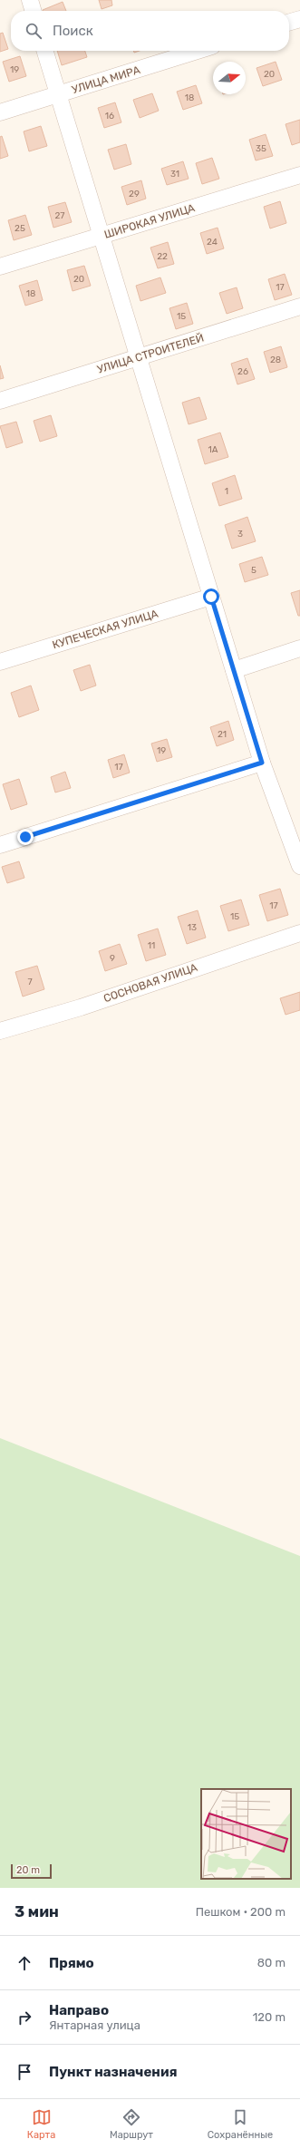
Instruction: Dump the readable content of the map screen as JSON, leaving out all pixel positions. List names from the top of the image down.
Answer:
{
  "streets": {
    "street": [
      "УЛИЦА МИРА",
      "ШИРОКАЯ УЛИЦА",
      "УЛИЦА СТРОИТЕЛЕЙ",
      "КУПЕЧЕСКАЯ УЛИЦА",
      "СОСНОВАЯ УЛИЦА"
    ]
  },
  "house_numbers": [
    "19",
    "20",
    "18",
    "16",
    "35",
    "31",
    "29",
    "27",
    "25",
    "24",
    "22",
    "20",
    "17",
    "18",
    "15",
    "28",
    "26",
    "1А",
    "1",
    "3",
    "5",
    "21",
    "19",
    "17",
    "17",
    "15",
    "13",
    "11",
    "9",
    "7"
  ],
  "scale_bar": "20 m",
  "north": "right",
  "page": {
    "search": "Поиск",
    "scale": "20 m",
    "heading": ["3 мин", "Пешком · 200 m"],
    "list": [
      ["Прямо", "80 m"],
      ["Направо", "Янтарная улица", "120 m"],
      "Пункт назначения"
    ],
    "nav": ["Карта", "Маршрут", "Сохранённые"]
  }
}
